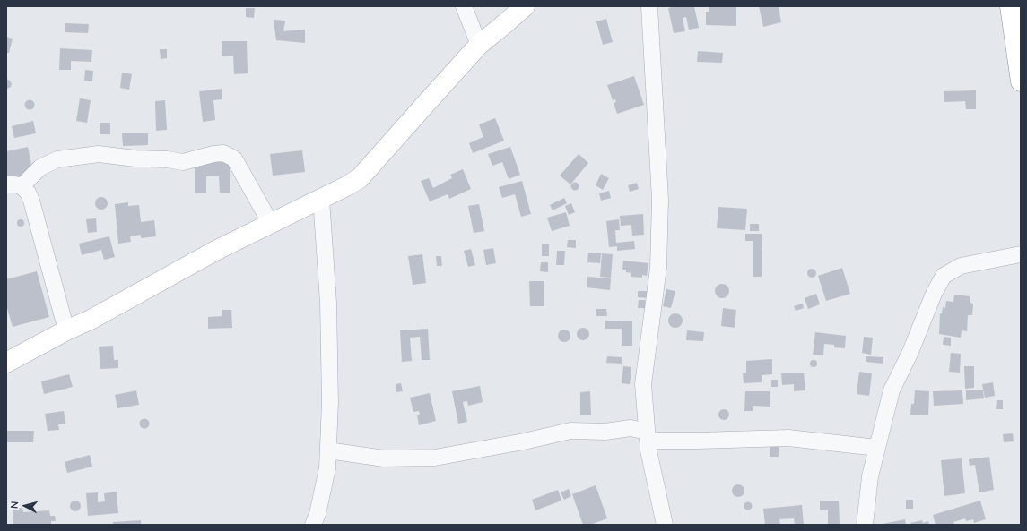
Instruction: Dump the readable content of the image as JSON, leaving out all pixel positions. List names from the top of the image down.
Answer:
{
  "north": "left"
}
